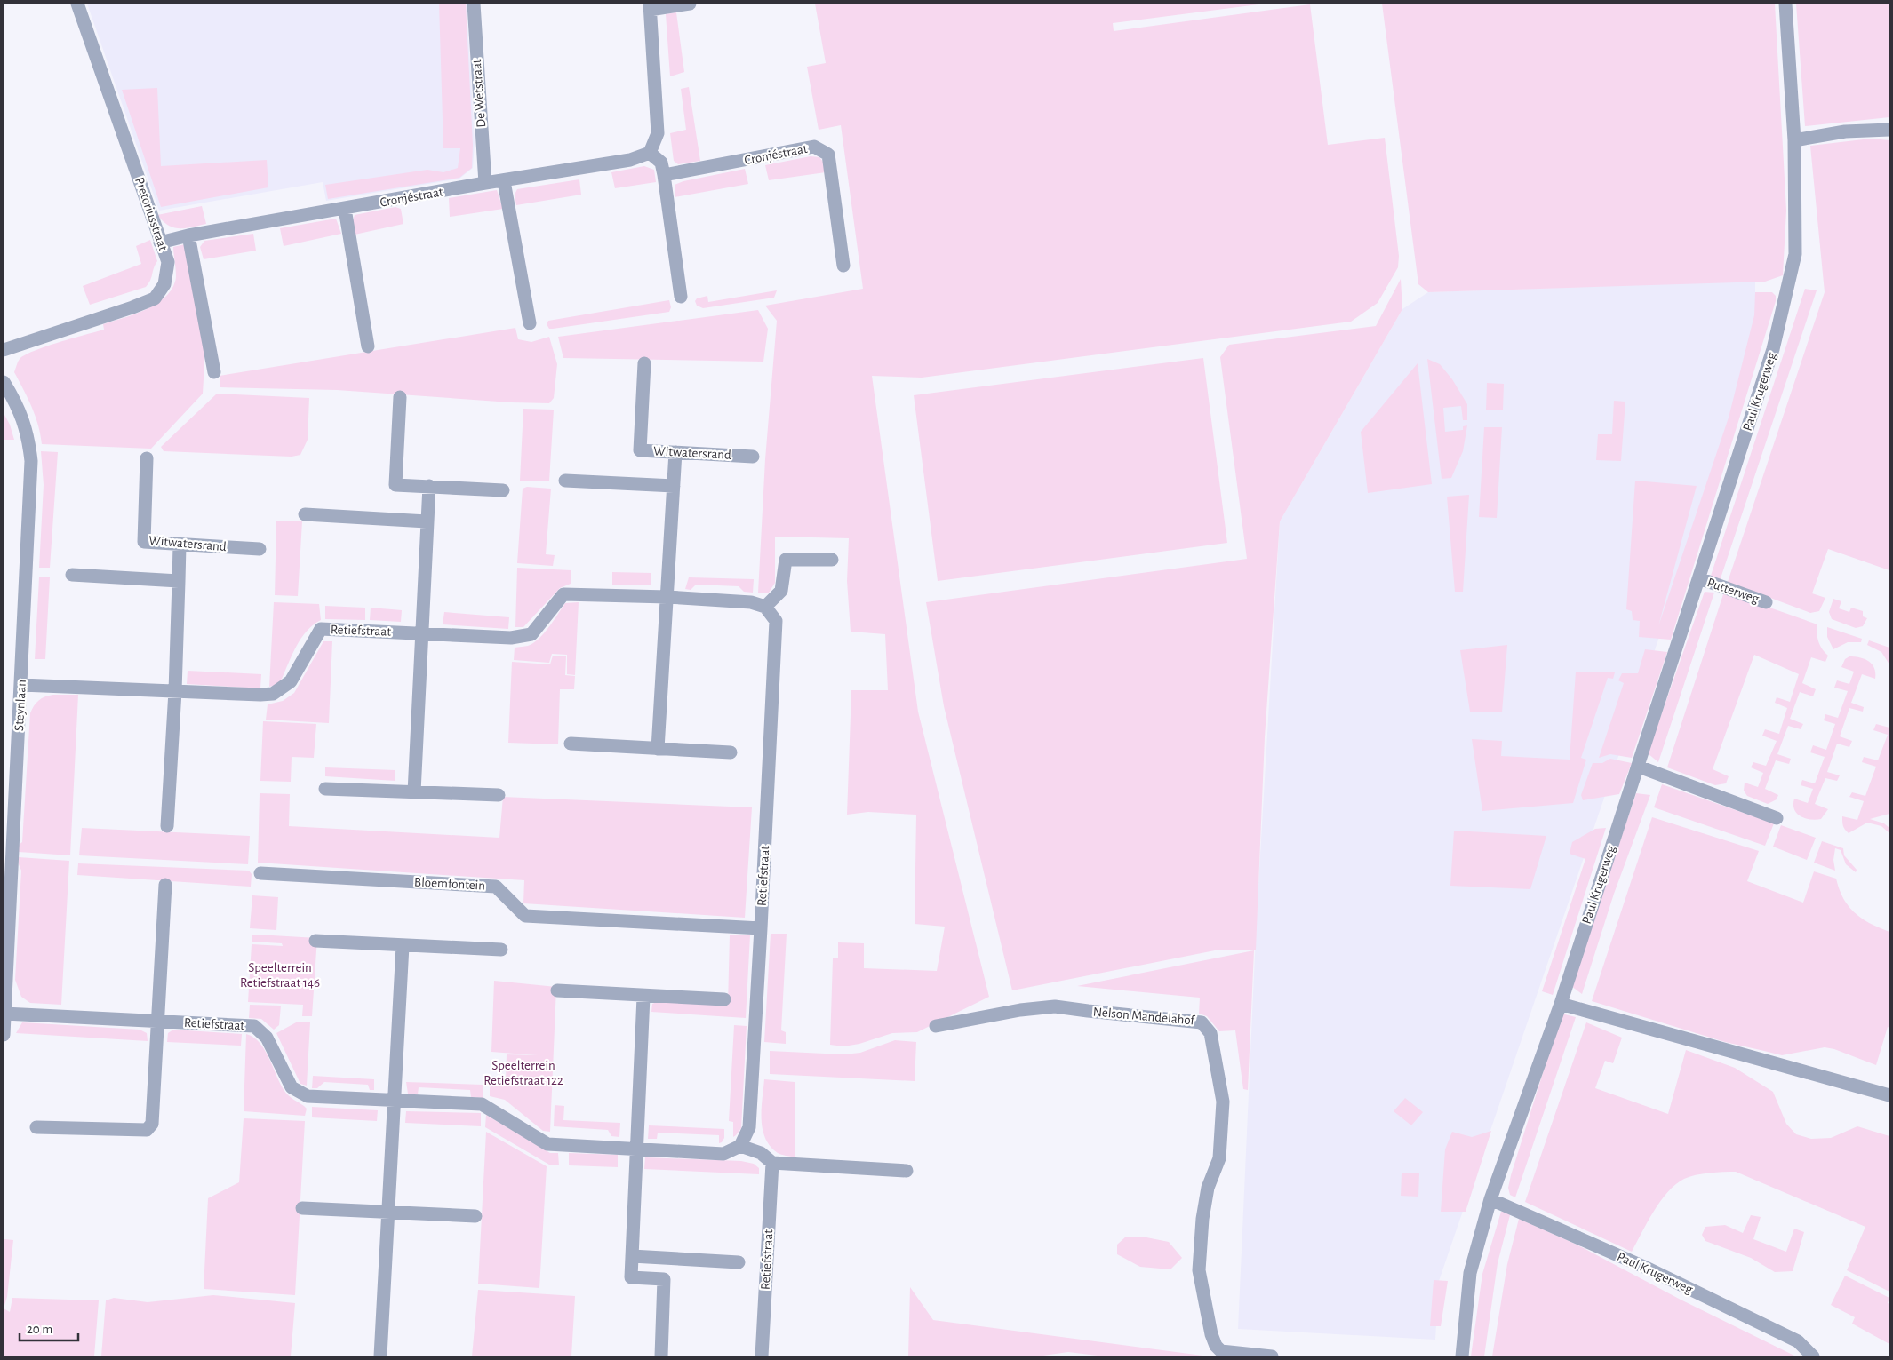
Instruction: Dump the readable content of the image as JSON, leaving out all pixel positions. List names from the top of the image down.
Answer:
{
  "streets": {
    "street": [
      "De Wetstraat",
      "Cronjéstraat",
      "Pretoriusstraat",
      "Paul Krugerweg",
      "Witwatersrand",
      "Putterweg",
      "Retiefstraat",
      "Steynlaan",
      "Bloemfontein",
      "Nelson Mandelahof"
    ]
  },
  "crossings": [
    ["De Wetstraat", "Cronjéstraat"],
    ["Cronjéstraat", "Pretoriusstraat"],
    ["Paul Krugerweg", "Putterweg"],
    ["Retiefstraat", "Steynlaan"],
    ["Retiefstraat", "Bloemfontein"]
  ],
  "parks": ["Speelterrein Retiefstraat 146", "Speelterrein Retiefstraat 122"],
  "scale_bar": "20 m"
}
